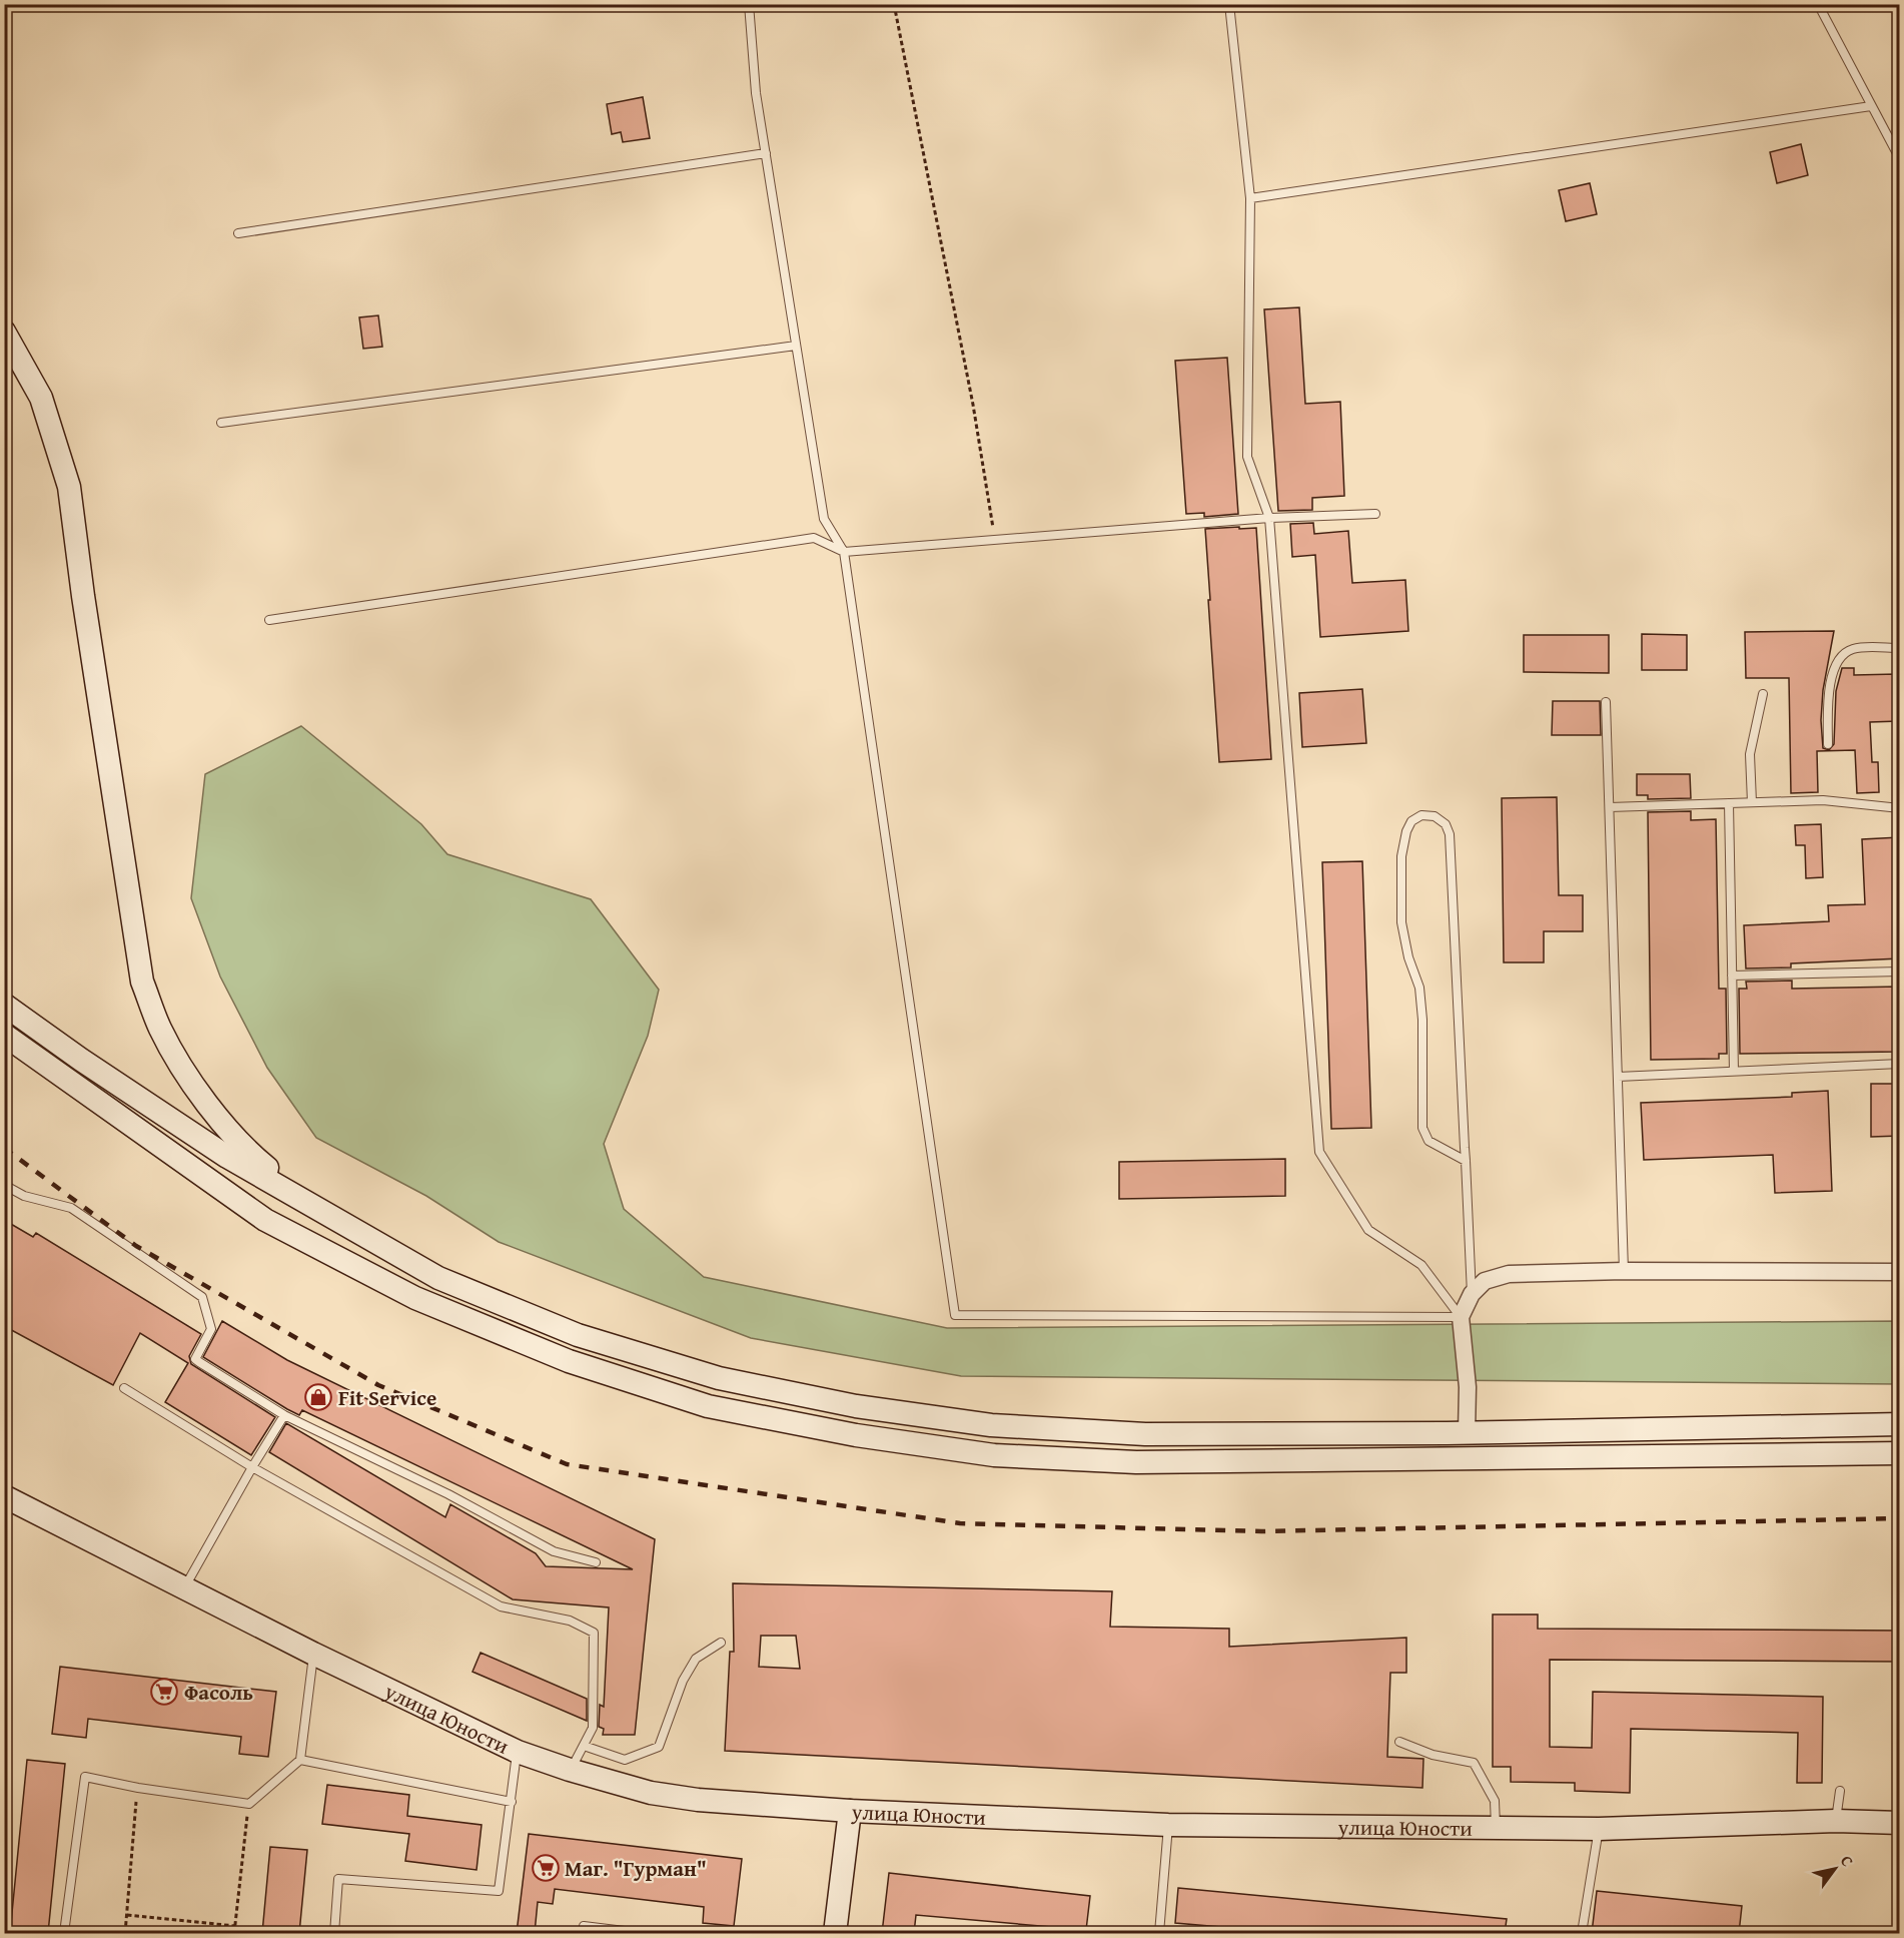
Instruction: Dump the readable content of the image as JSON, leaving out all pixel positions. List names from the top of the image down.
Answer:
{
  "streets": {
    "main road": ["улица Юности"]
  },
  "places": {
    "shop": ["Fit Service"],
    "supermarket": ["Фасоль", "Маг. \"Гурман\""]
  },
  "north": "top right"
}
